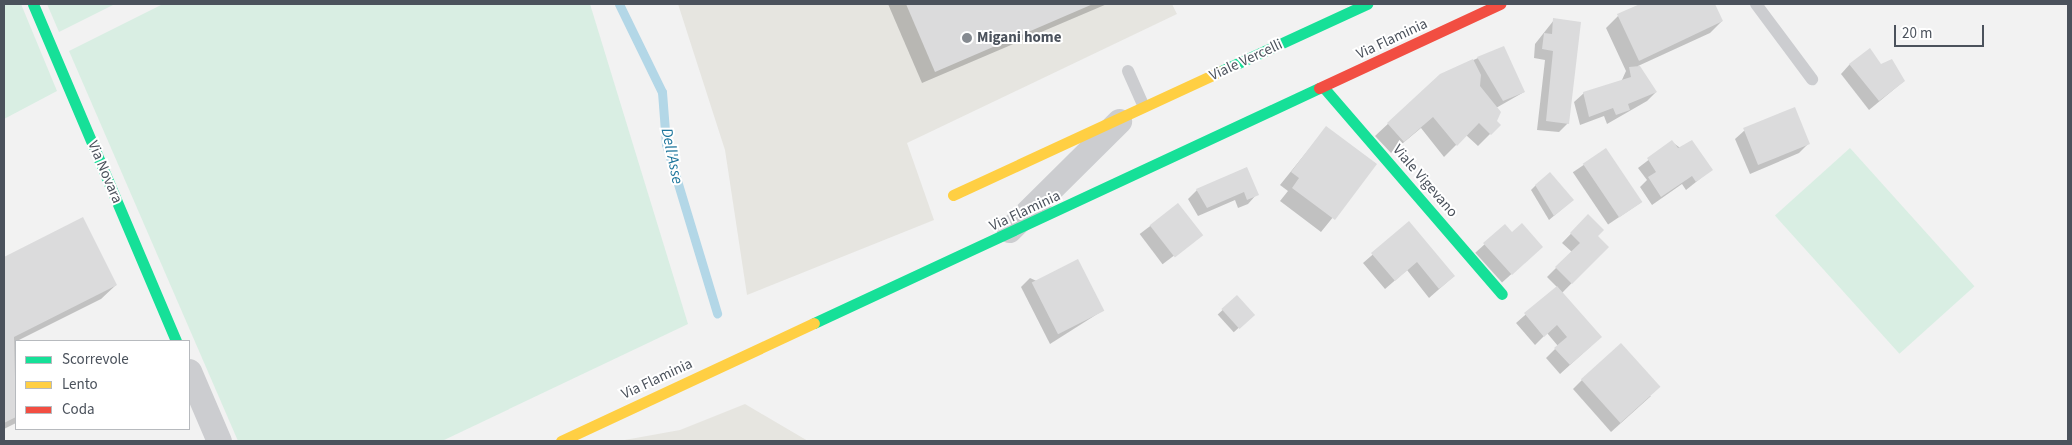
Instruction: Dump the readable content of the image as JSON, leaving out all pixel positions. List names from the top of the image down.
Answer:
{
  "streets": {
    "street": [
      "Via Flaminia",
      "Viale Vercelli",
      "Via Novara",
      "Viale Vigevano"
    ]
  },
  "crossings": [
    ["Via Flaminia", "Viale Vercelli"],
    ["Via Flaminia", "Viale Vigevano"]
  ],
  "water": ["Dell'Asse"],
  "places": ["Migani home"],
  "legend": ["Scorrevole", "Lento", "Coda"],
  "scale_bar": "20 m"
}
